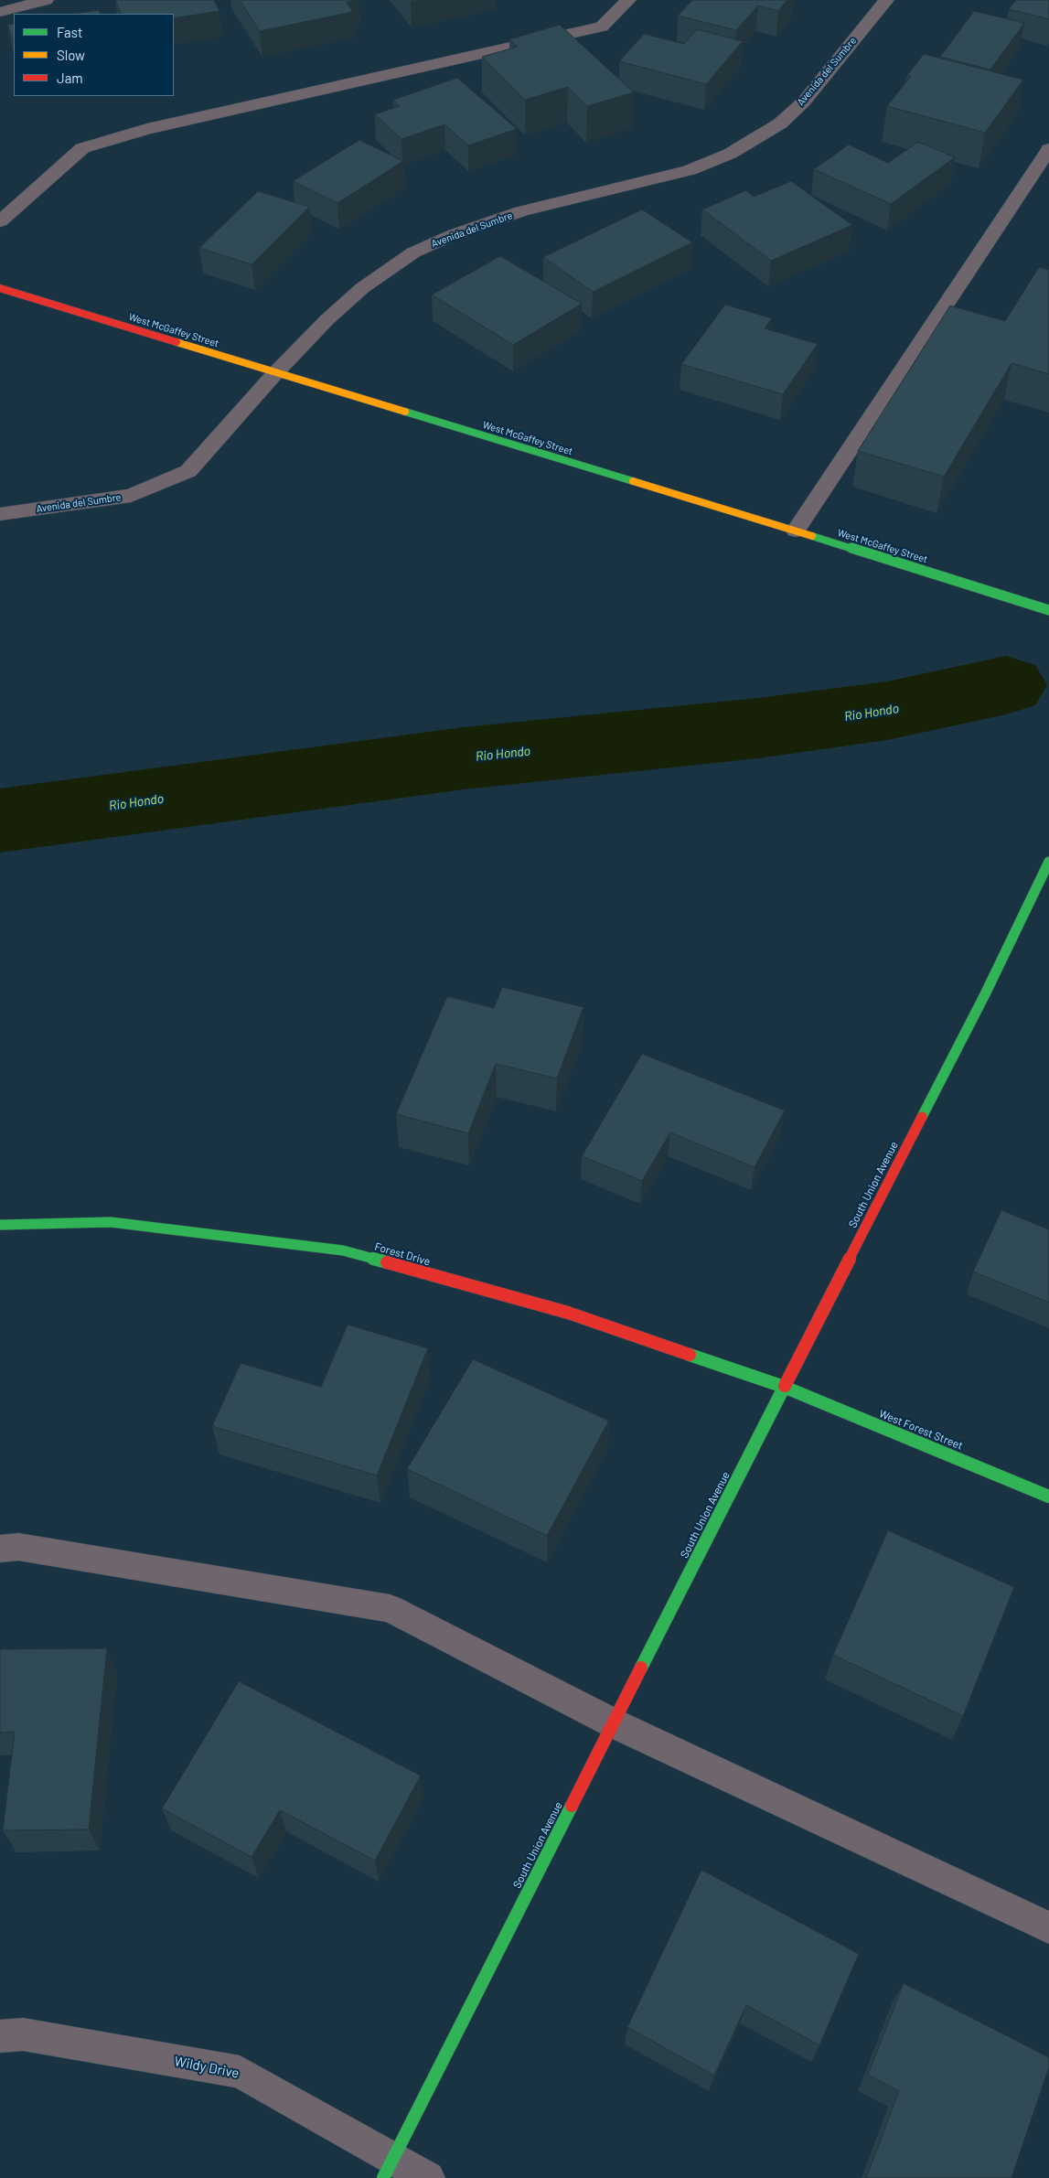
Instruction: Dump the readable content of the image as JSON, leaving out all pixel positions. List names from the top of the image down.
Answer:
{
  "streets": {
    "main road": [
      "West McGaffey Street",
      "South Union Avenue",
      "Forest Drive",
      "West Forest Street"
    ],
    "street": ["Avenida del Sumbre", "Wildy Drive"]
  },
  "crossings": [
    ["Avenida del Sumbre", "West McGaffey Street"],
    ["South Union Avenue", "Forest Drive"],
    ["South Union Avenue", "West Forest Street"],
    ["South Union Avenue", "Wildy Drive"],
    ["Forest Drive", "West Forest Street"]
  ],
  "water": ["Rio Hondo"],
  "legend": ["Fast", "Slow", "Jam"]
}
